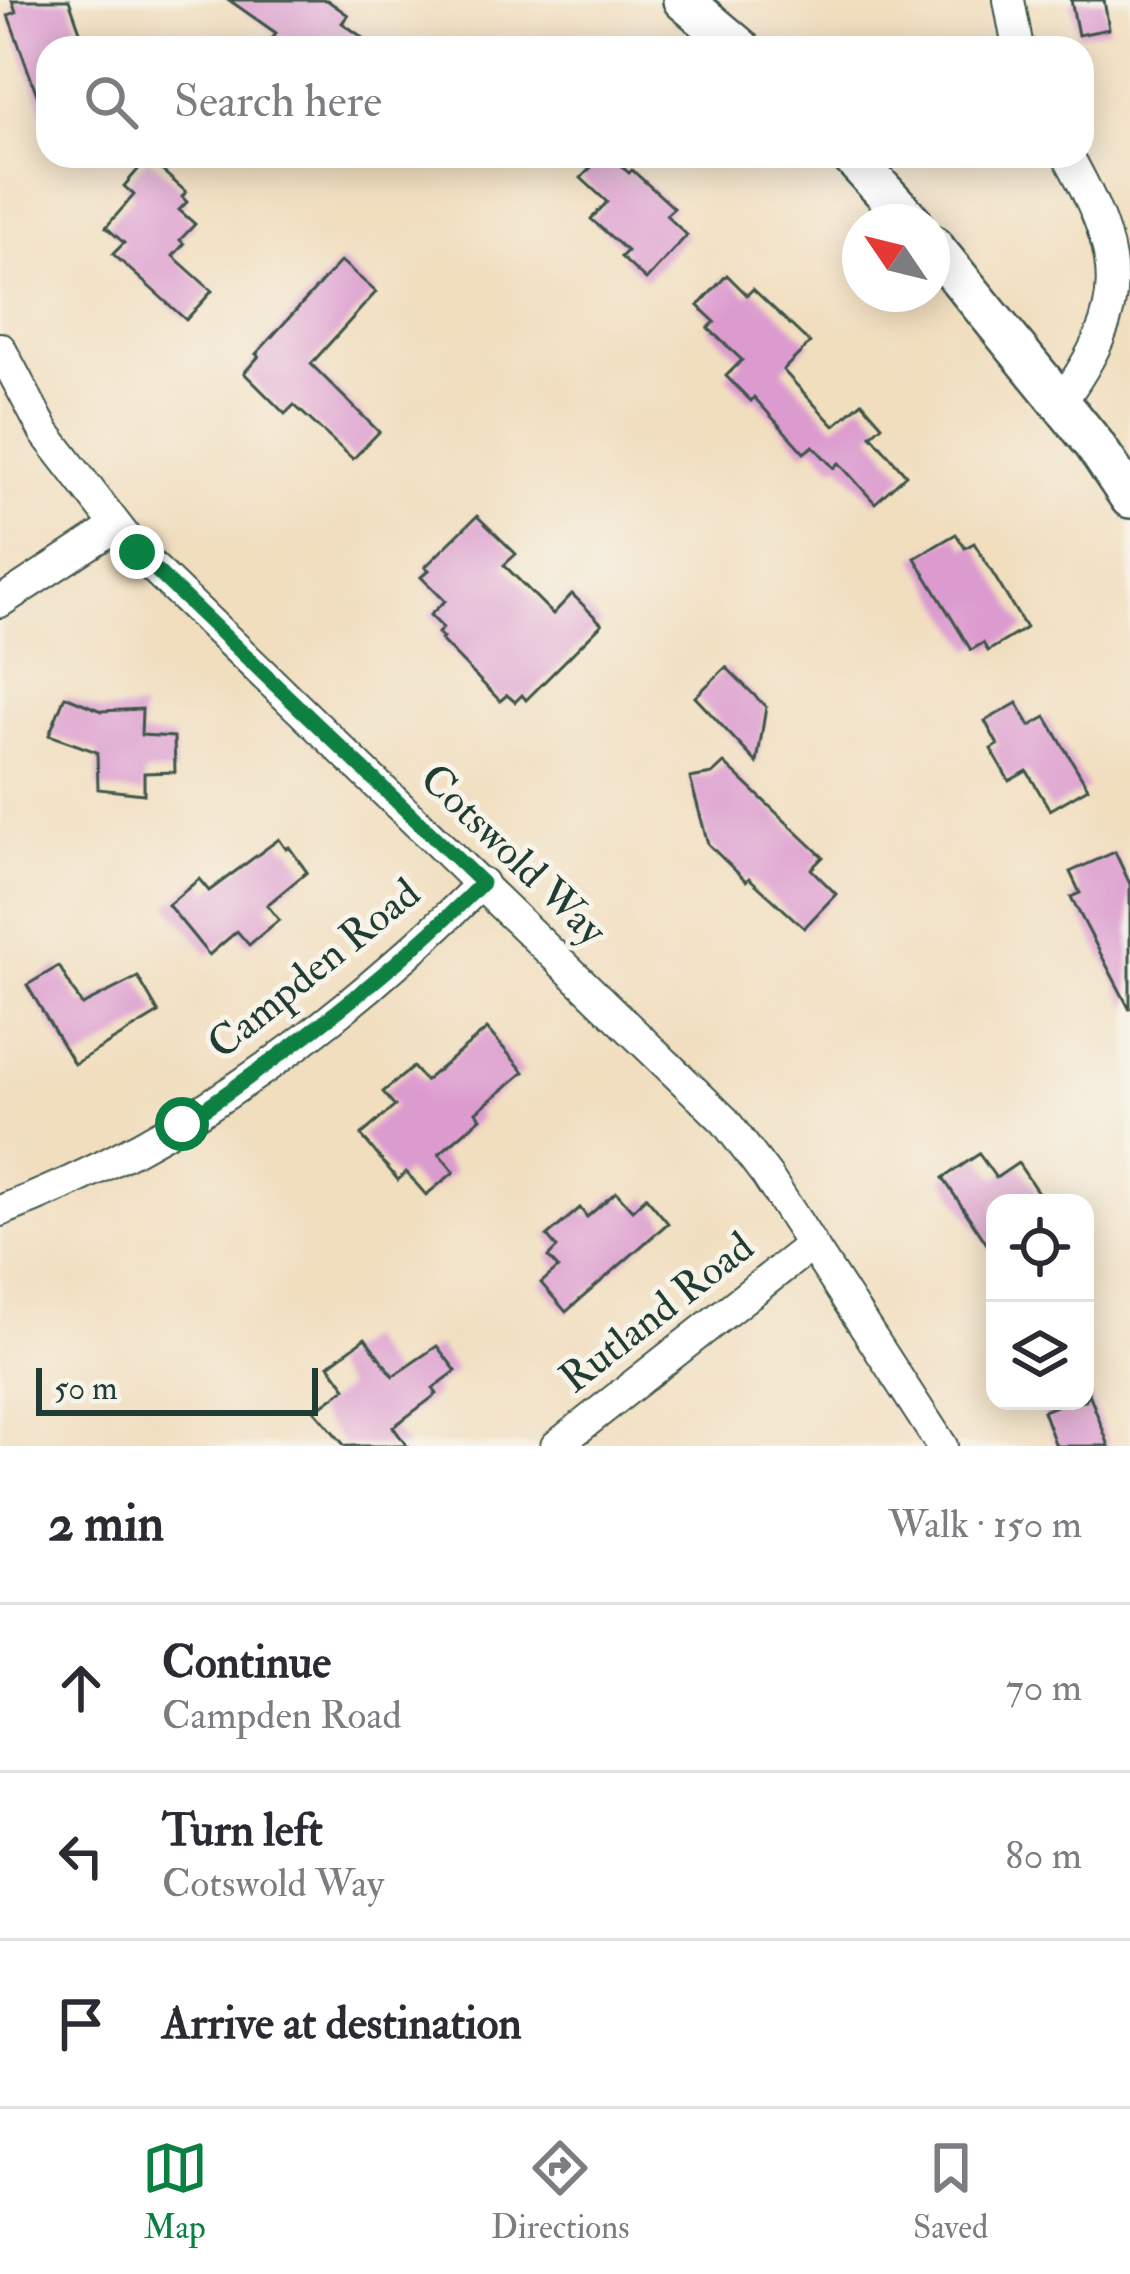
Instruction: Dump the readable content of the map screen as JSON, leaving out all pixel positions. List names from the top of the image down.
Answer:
{
  "streets": {
    "street": ["Cotswold Way", "Campden Road", "Rutland Road"]
  },
  "crossings": [
    ["Cotswold Way", "Campden Road"],
    ["Cotswold Way", "Rutland Road"]
  ],
  "scale_bar": "50 m",
  "north": "top left",
  "page": {
    "search": "Search here",
    "scale": "50 m",
    "heading": ["2 min", "Walk · 150 m"],
    "list": [
      ["Continue", "Campden Road", "70 m"],
      ["Turn left", "Cotswold Way", "80 m"],
      "Arrive at destination"
    ],
    "nav": ["Map", "Directions", "Saved"]
  }
}
